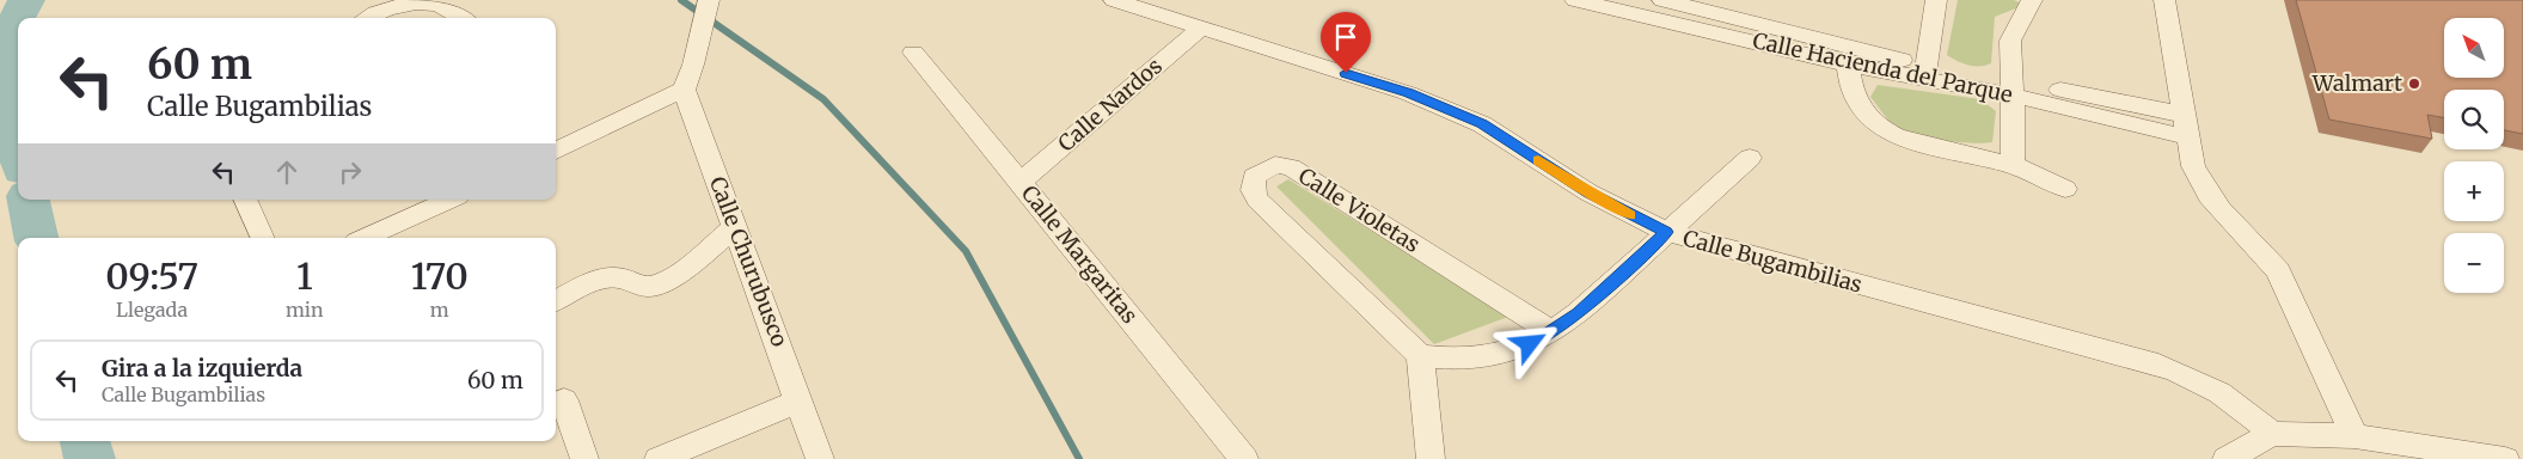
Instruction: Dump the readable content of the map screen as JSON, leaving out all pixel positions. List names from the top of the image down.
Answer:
{
  "streets": {
    "street": [
      "Calle Hacienda del Parque",
      "Calle Nardos",
      "Calle Violetas",
      "Calle Margaritas",
      "Calle Churubusco",
      "Calle Bugambilias"
    ]
  },
  "crossings": [
    ["Calle Nardos", "Calle Margaritas"],
    ["Calle Nardos", "Calle Bugambilias"]
  ],
  "places": ["Walmart"],
  "north": "top left",
  "page": {
    "map_buttons": ["+", "−"],
    "turn": ["60 m", "Calle Bugambilias"],
    "eta": [
      "09:57",
      "Llegada",
      "1",
      "min",
      "170",
      "m"
    ],
    "list": [
      {
        "name": "Gira a la izquierda",
        "note": "Calle Bugambilias",
        "value": "60 m"
      }
    ]
  }
}
